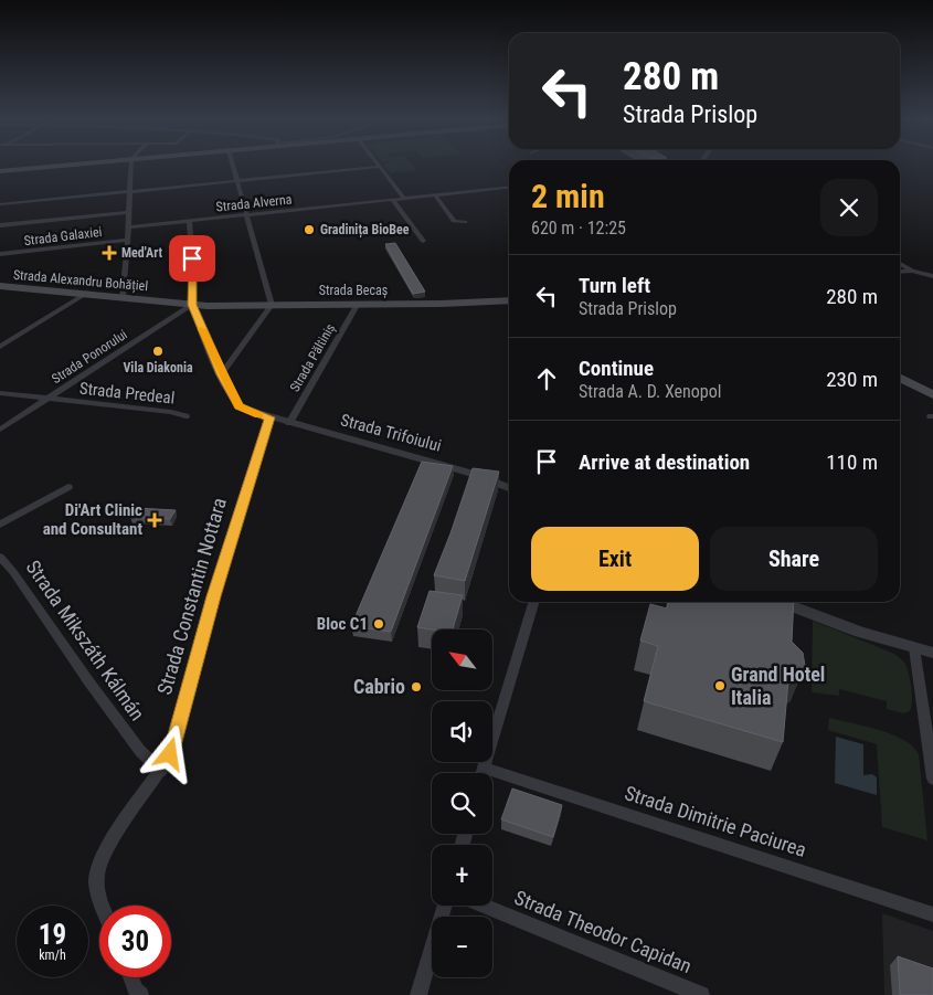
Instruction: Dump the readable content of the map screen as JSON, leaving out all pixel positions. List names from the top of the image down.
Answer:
{
  "streets": {
    "main road": ["Strada Alexandru Bohățiel", "Strada Becaș"],
    "street": [
      "Strada Alverna",
      "Strada Galaxiei",
      "Strada Ponorului",
      "Strada Păltiniș",
      "Strada Predeal",
      "Strada Trifoiului",
      "Strada Constantin Nottara",
      "Strada Mikszáth Kálmán",
      "Strada Dimitrie Paciurea",
      "Strada Theodor Capidan"
    ]
  },
  "crossings": [
    ["Strada Alexandru Bohățiel", "Strada Becaș"],
    ["Strada Alexandru Bohățiel", "Strada Ponorului"],
    ["Strada Alexandru Bohățiel", "Strada Trifoiului"],
    ["Strada Becaș", "Strada Ponorului"],
    ["Strada Becaș", "Strada Păltiniș"],
    ["Strada Becaș", "Strada Trifoiului"],
    ["Strada Ponorului", "Strada Predeal"],
    ["Strada Ponorului", "Strada Trifoiului"],
    ["Strada Păltiniș", "Strada Trifoiului"],
    ["Strada Trifoiului", "Strada Constantin Nottara"],
    ["Strada Constantin Nottara", "Strada Mikszáth Kálmán"]
  ],
  "places": {
    "other": [
      "Gradinița BioBee",
      "Vila Diakonia",
      "Bloc C1",
      "Grand Hotel Italia",
      "Cabrio"
    ],
    "health": ["Med'Art", "Di'Art Clinic and Consultant"]
  },
  "north": "top left",
  "page": {
    "turn": ["280 m", "Strada Prislop"],
    "heading": ["2 min", "620 m · 12:25"],
    "list": [
      {
        "name": "Turn left",
        "note": "Strada Prislop",
        "value": "280 m"
      },
      {
        "name": "Continue",
        "note": "Strada A. D. Xenopol",
        "value": "230 m"
      },
      {
        "name": "Arrive at destination",
        "value": "110 m"
      }
    ],
    "buttons": ["Exit", "Share"],
    "map_buttons": ["+", "−"],
    "speed": "19 km/h",
    "limit": "30"
  }
}
